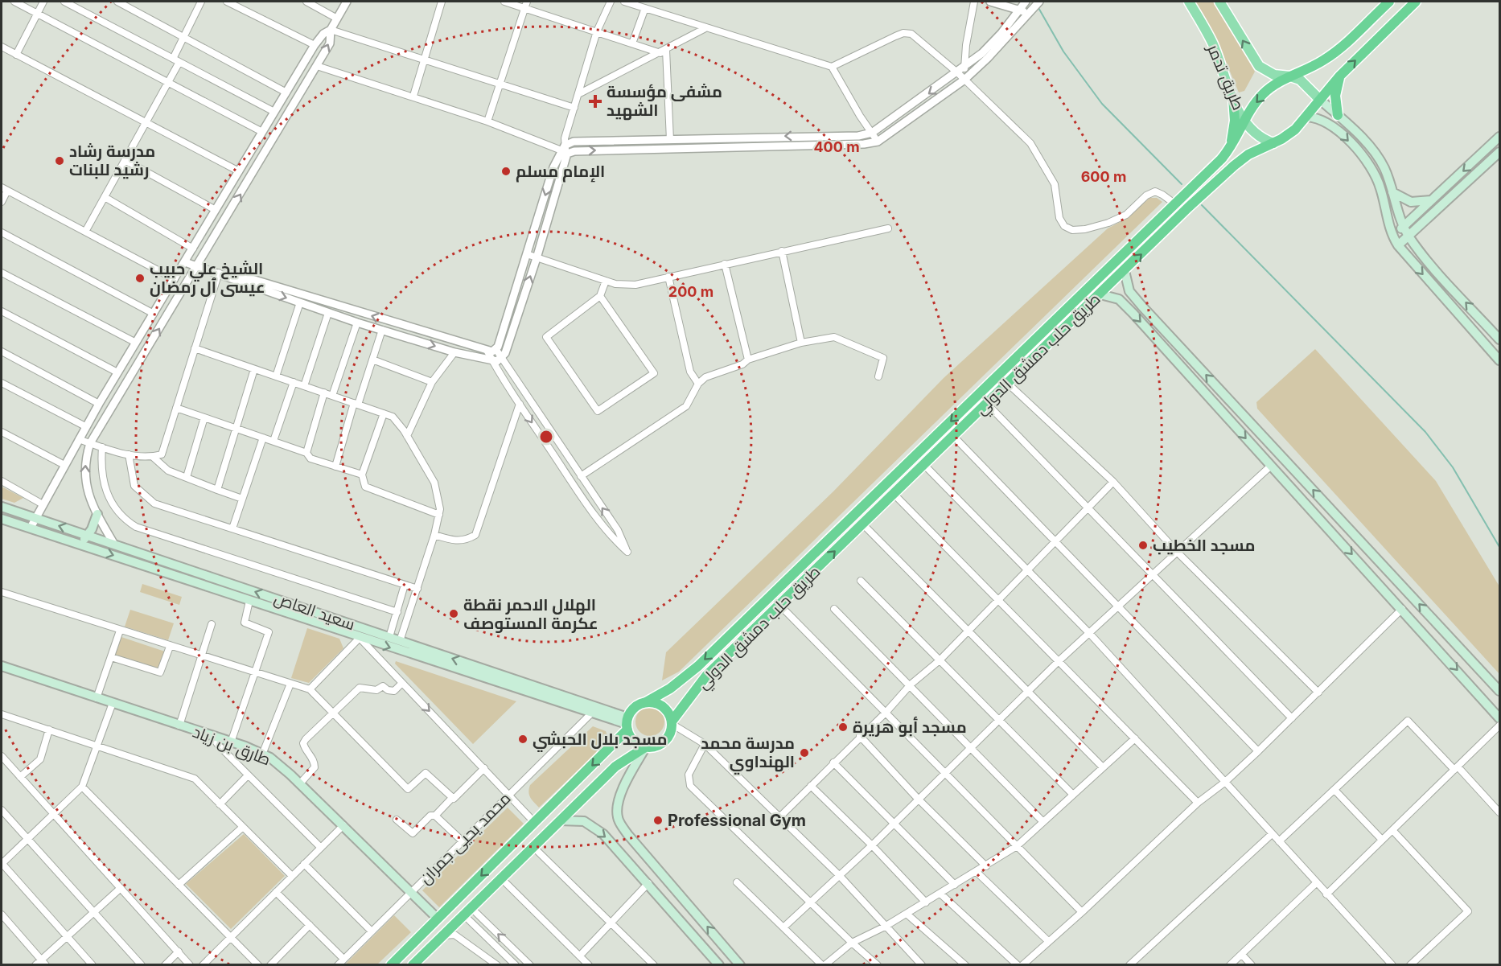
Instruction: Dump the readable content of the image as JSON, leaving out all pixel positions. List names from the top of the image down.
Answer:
{
  "streets": {
    "highway": ["طريق حلب دمشق الدولي"],
    "main road": ["طريق تدمر", "سعيد العاص", "طارق بن زياد"],
    "street": ["محمد يحيى جمران"]
  },
  "crossings": [
    ["طريق تدمر", "طريق حلب دمشق الدولي"],
    ["طريق حلب دمشق الدولي", "سعيد العاص"],
    ["طارق بن زياد", "محمد يحيى جمران"]
  ],
  "places": {
    "health": ["مشفى مؤسسة الشهيد"],
    "other": [
      "مدرسة رشاد رشيد للبنات",
      "الإمام مسلم",
      "الشيخ علي حبيب عيسى ٱل رمضان",
      "مسجد الخطيب",
      "الهلال الاحمر نقطة عكرمة المستوصف",
      "مسجد أبو هريرة",
      "مسجد بلال الحبشي",
      "مدرسة محمد الهنداوي",
      "Professional Gym"
    ]
  },
  "rings": ["400 m", "600 m", "200 m"]
}
